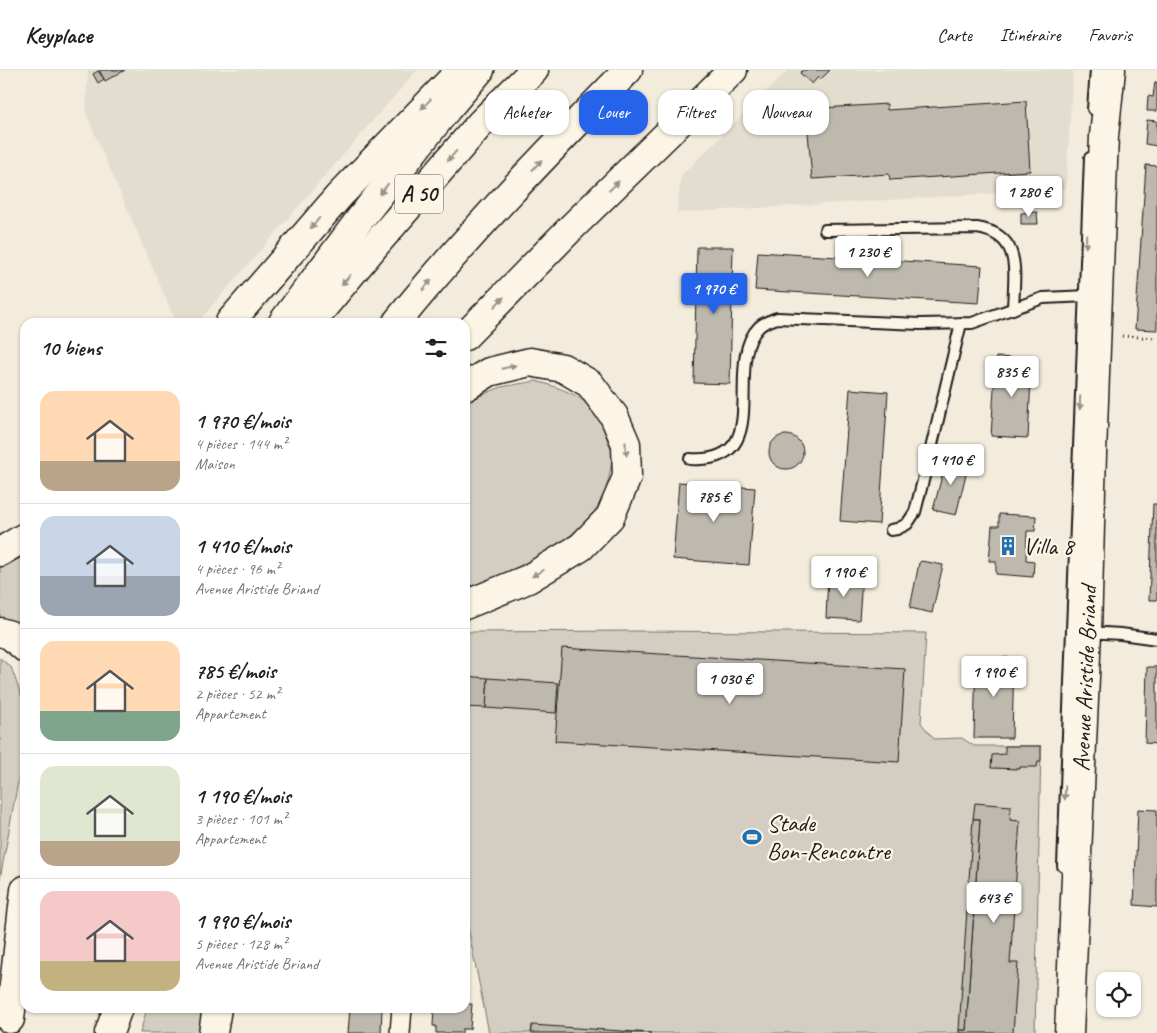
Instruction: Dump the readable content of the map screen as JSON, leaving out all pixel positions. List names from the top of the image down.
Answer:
{
  "streets": {
    "main road": ["A 50", "Avenue Aristide Briand"]
  },
  "places": {
    "building": ["Villa 8"],
    "sports": ["Stade Bon-Rencontre"]
  },
  "page": {
    "header": "Keyplace",
    "nav": ["Carte", "Itinéraire", "Favoris"],
    "chip": [
      "Acheter",
      "Louer",
      "Filtres",
      "Nouveau"
    ],
    "price": [
      "1 280 €",
      "1 230 €",
      "1 970 €",
      "835 €",
      "1 410 €",
      "785 €",
      "1 190 €",
      "1 990 €",
      "1 030 €",
      "643 €"
    ],
    "heading": "10 biens",
    "list": [
      {
        "name": "1 970 €/mois",
        "note": "4 pièces · 144 m² · Maison"
      },
      {
        "name": "1 410 €/mois",
        "note": "4 pièces · 96 m² · Avenue Aristide Briand"
      },
      {
        "name": "785 €/mois",
        "note": "2 pièces · 52 m² · Appartement"
      },
      {
        "name": "1 190 €/mois",
        "note": "3 pièces · 101 m² · Appartement"
      },
      {
        "name": "1 990 €/mois",
        "note": "5 pièces · 128 m² · Avenue Aristide Briand"
      }
    ]
  }
}
